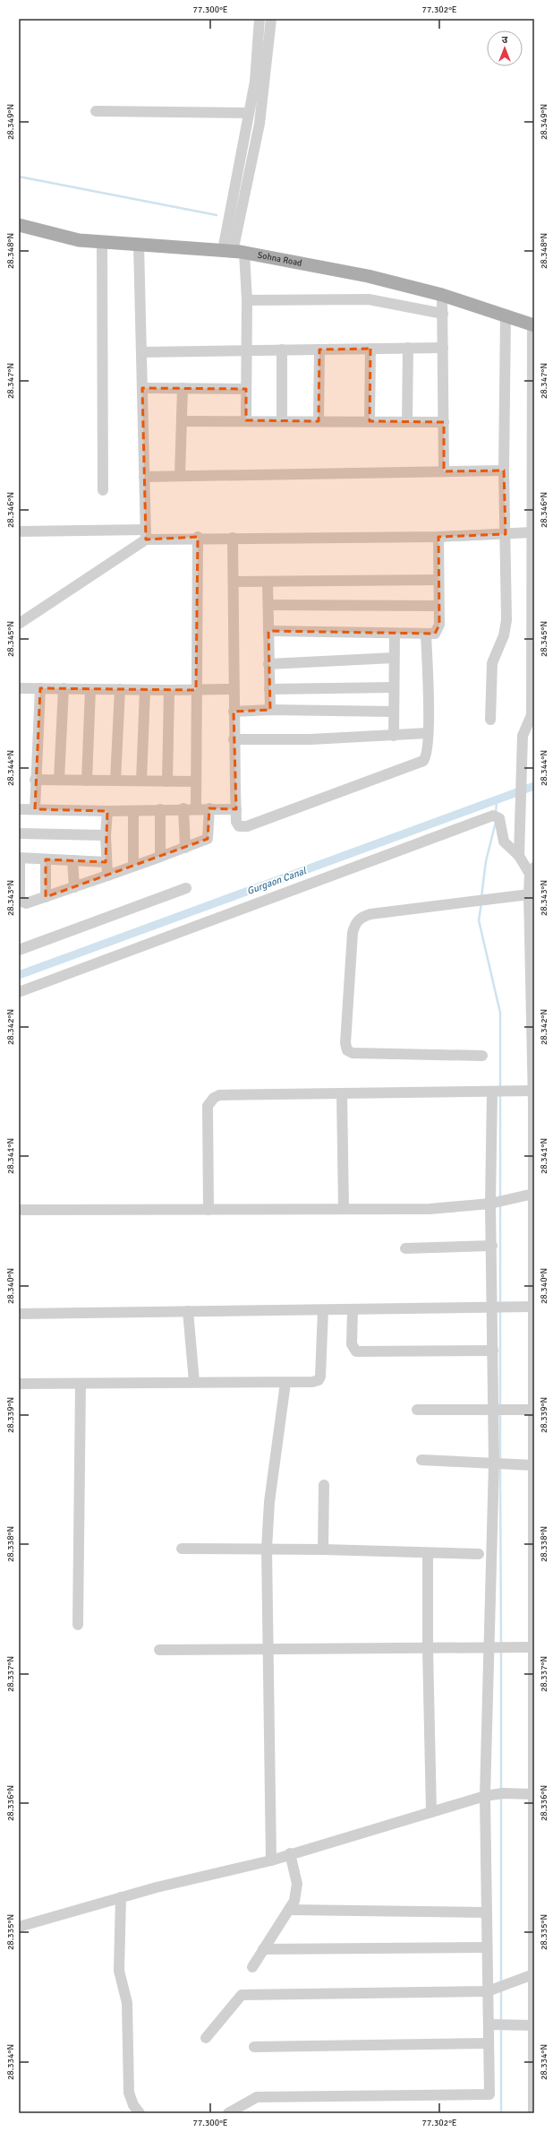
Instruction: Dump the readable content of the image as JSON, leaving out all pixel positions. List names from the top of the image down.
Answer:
{
  "streets": {
    "main road": ["Sohna Road"]
  },
  "water": ["Gurgaon Canal"],
  "north": "top",
  "coordinates": [
    "77.300°E",
    "77.302°E",
    "28.349°N",
    "28.348°N",
    "28.347°N",
    "28.346°N",
    "28.345°N",
    "28.344°N",
    "28.343°N",
    "28.342°N",
    "28.341°N",
    "28.340°N",
    "28.339°N",
    "28.338°N",
    "28.337°N",
    "28.336°N",
    "28.335°N",
    "28.334°N"
  ]
}
